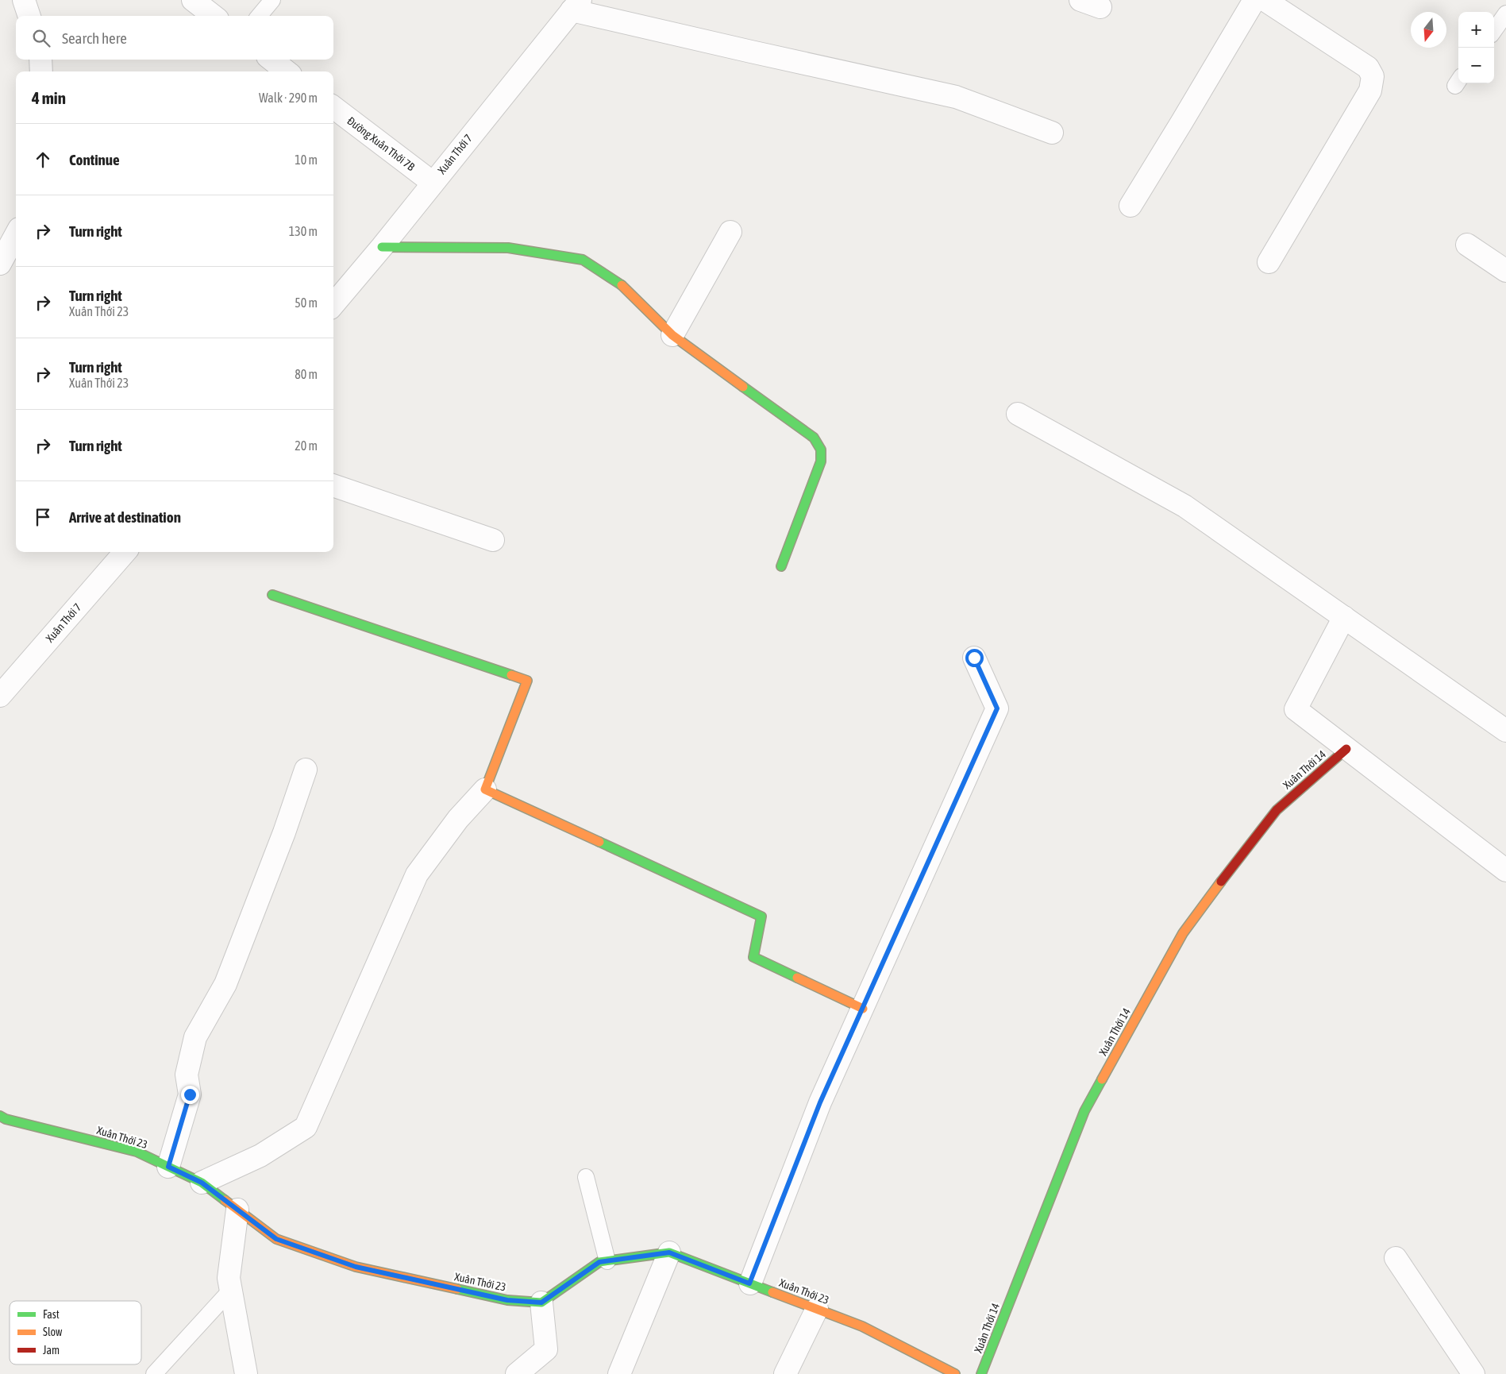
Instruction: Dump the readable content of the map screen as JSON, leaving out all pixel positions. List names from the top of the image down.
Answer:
{
  "streets": {
    "street": [
      "Đường Xuân Thới 7B",
      "Xuân Thới 7",
      "Xuân Thới 14",
      "Xuân Thới 23"
    ]
  },
  "crossings": [
    ["Đường Xuân Thới 7B", "Xuân Thới 7"]
  ],
  "legend": ["Fast", "Slow", "Jam"],
  "north": "bottom",
  "page": {
    "map_buttons": ["+", "−"],
    "search": "Search here",
    "heading": ["4 min", "Walk · 290 m"],
    "list": [
      ["Continue", "10 m"],
      ["Turn right", "130 m"],
      ["Turn right", "Xuân Thới 23", "50 m"],
      ["Turn right", "Xuân Thới 23", "80 m"],
      ["Turn right", "20 m"],
      "Arrive at destination"
    ]
  }
}
